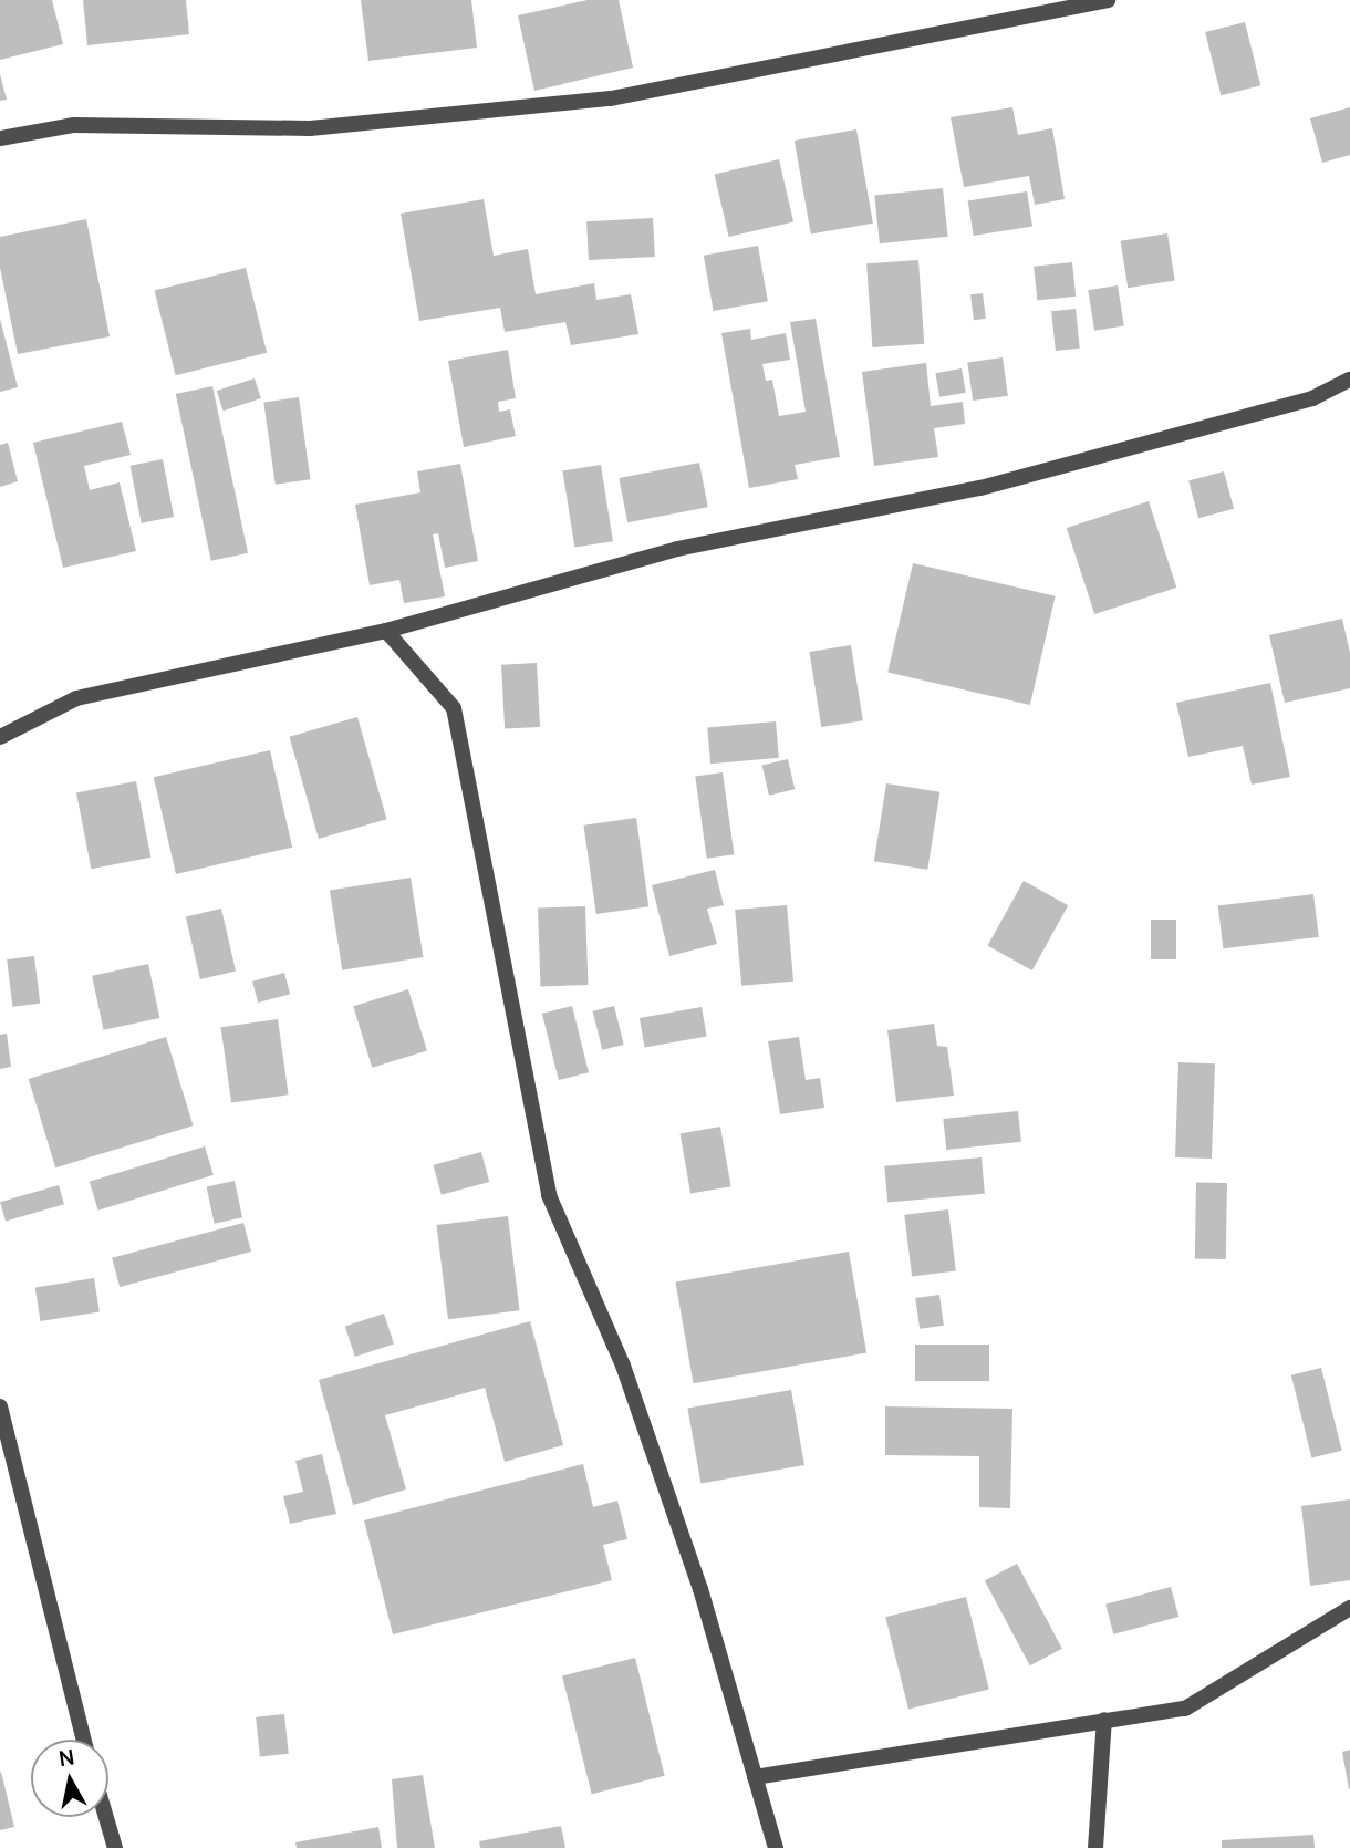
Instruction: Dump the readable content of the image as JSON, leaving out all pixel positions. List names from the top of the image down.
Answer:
{
  "north": "top"
}
